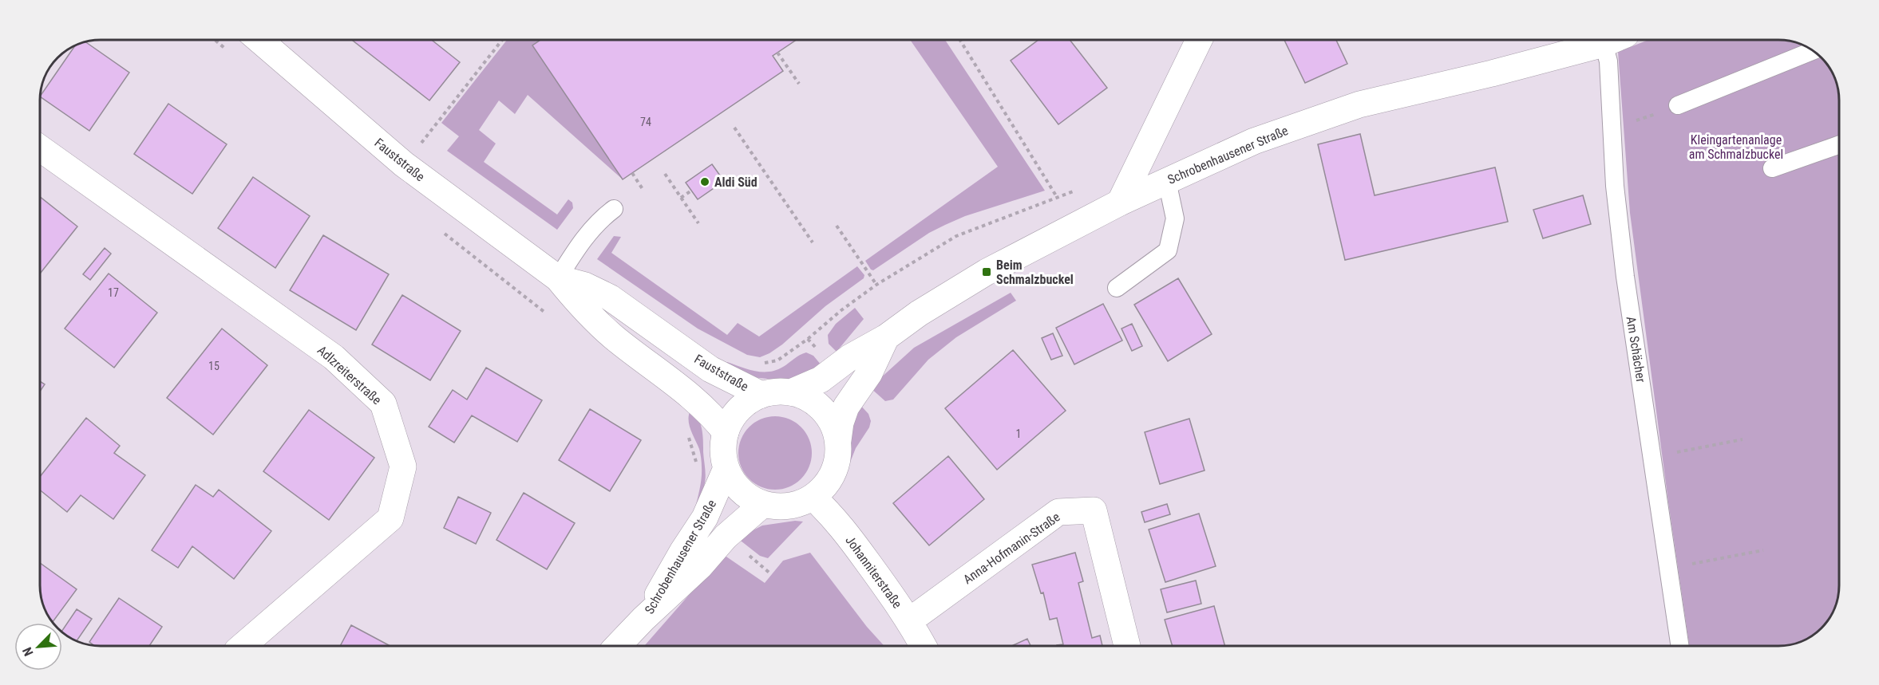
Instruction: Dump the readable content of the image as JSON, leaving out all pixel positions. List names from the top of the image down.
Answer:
{
  "streets": {
    "street": [
      "Schrobenhausener Straße",
      "Fauststraße",
      "Adlzreiterstraße",
      "Anna-Hofmanin-Straße",
      "Johanniterstraße"
    ],
    "lane": ["Am Schächer"]
  },
  "crossings": [
    ["Schrobenhausener Straße", "Fauststraße"],
    ["Schrobenhausener Straße", "Johanniterstraße"],
    ["Fauststraße", "Johanniterstraße"],
    ["Anna-Hofmanin-Straße", "Johanniterstraße"]
  ],
  "parks": ["Kleingartenanlage am Schmalzbuckel"],
  "places": {
    "other": ["Aldi Süd"],
    "transit": ["Beim Schmalzbuckel"]
  },
  "house_numbers": [
    "74",
    "17",
    "15",
    "1"
  ],
  "north": "bottom left"
}
